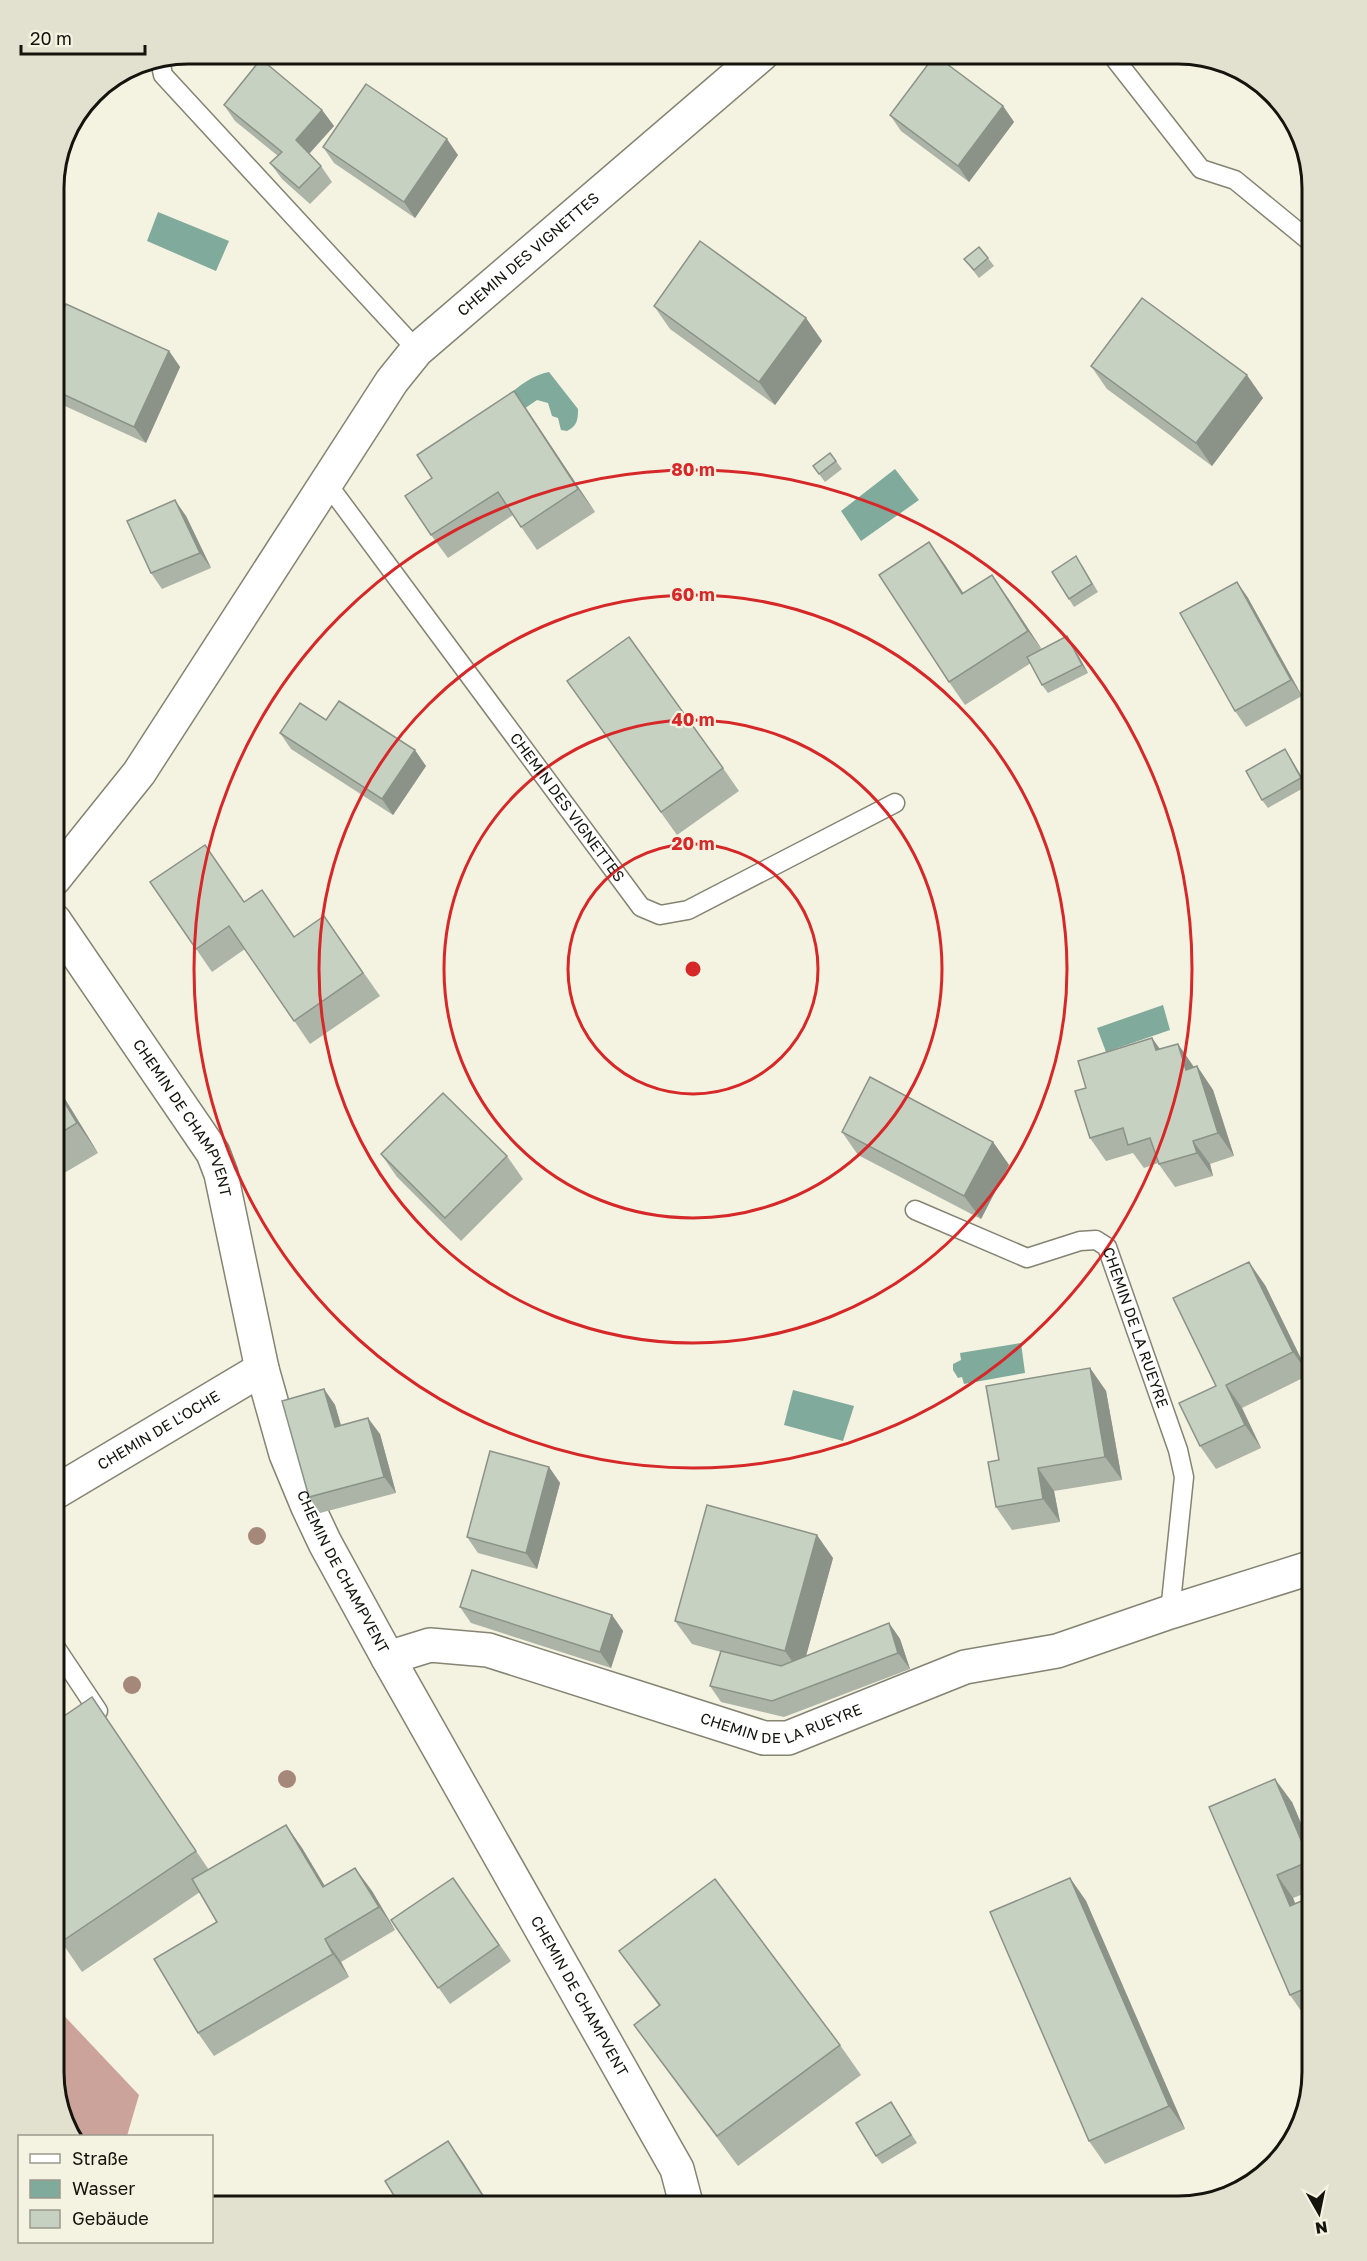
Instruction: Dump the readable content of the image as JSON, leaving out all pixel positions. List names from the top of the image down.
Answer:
{
  "streets": {
    "street": [
      "CHEMIN DES VIGNETTES",
      "CHEMIN DE CHAMPVENT",
      "CHEMIN DE LA RUEYRE",
      "CHEMIN DE L'OCHE"
    ]
  },
  "crossings": [
    ["CHEMIN DE CHAMPVENT", "CHEMIN DE LA RUEYRE"],
    ["CHEMIN DE CHAMPVENT", "CHEMIN DE L'OCHE"]
  ],
  "legend": ["Straße", "Wasser", "Gebäude"],
  "scale_bar": "20 m",
  "north": "bottom",
  "rings": [
    "80 m",
    "60 m",
    "40 m",
    "20 m"
  ]
}
